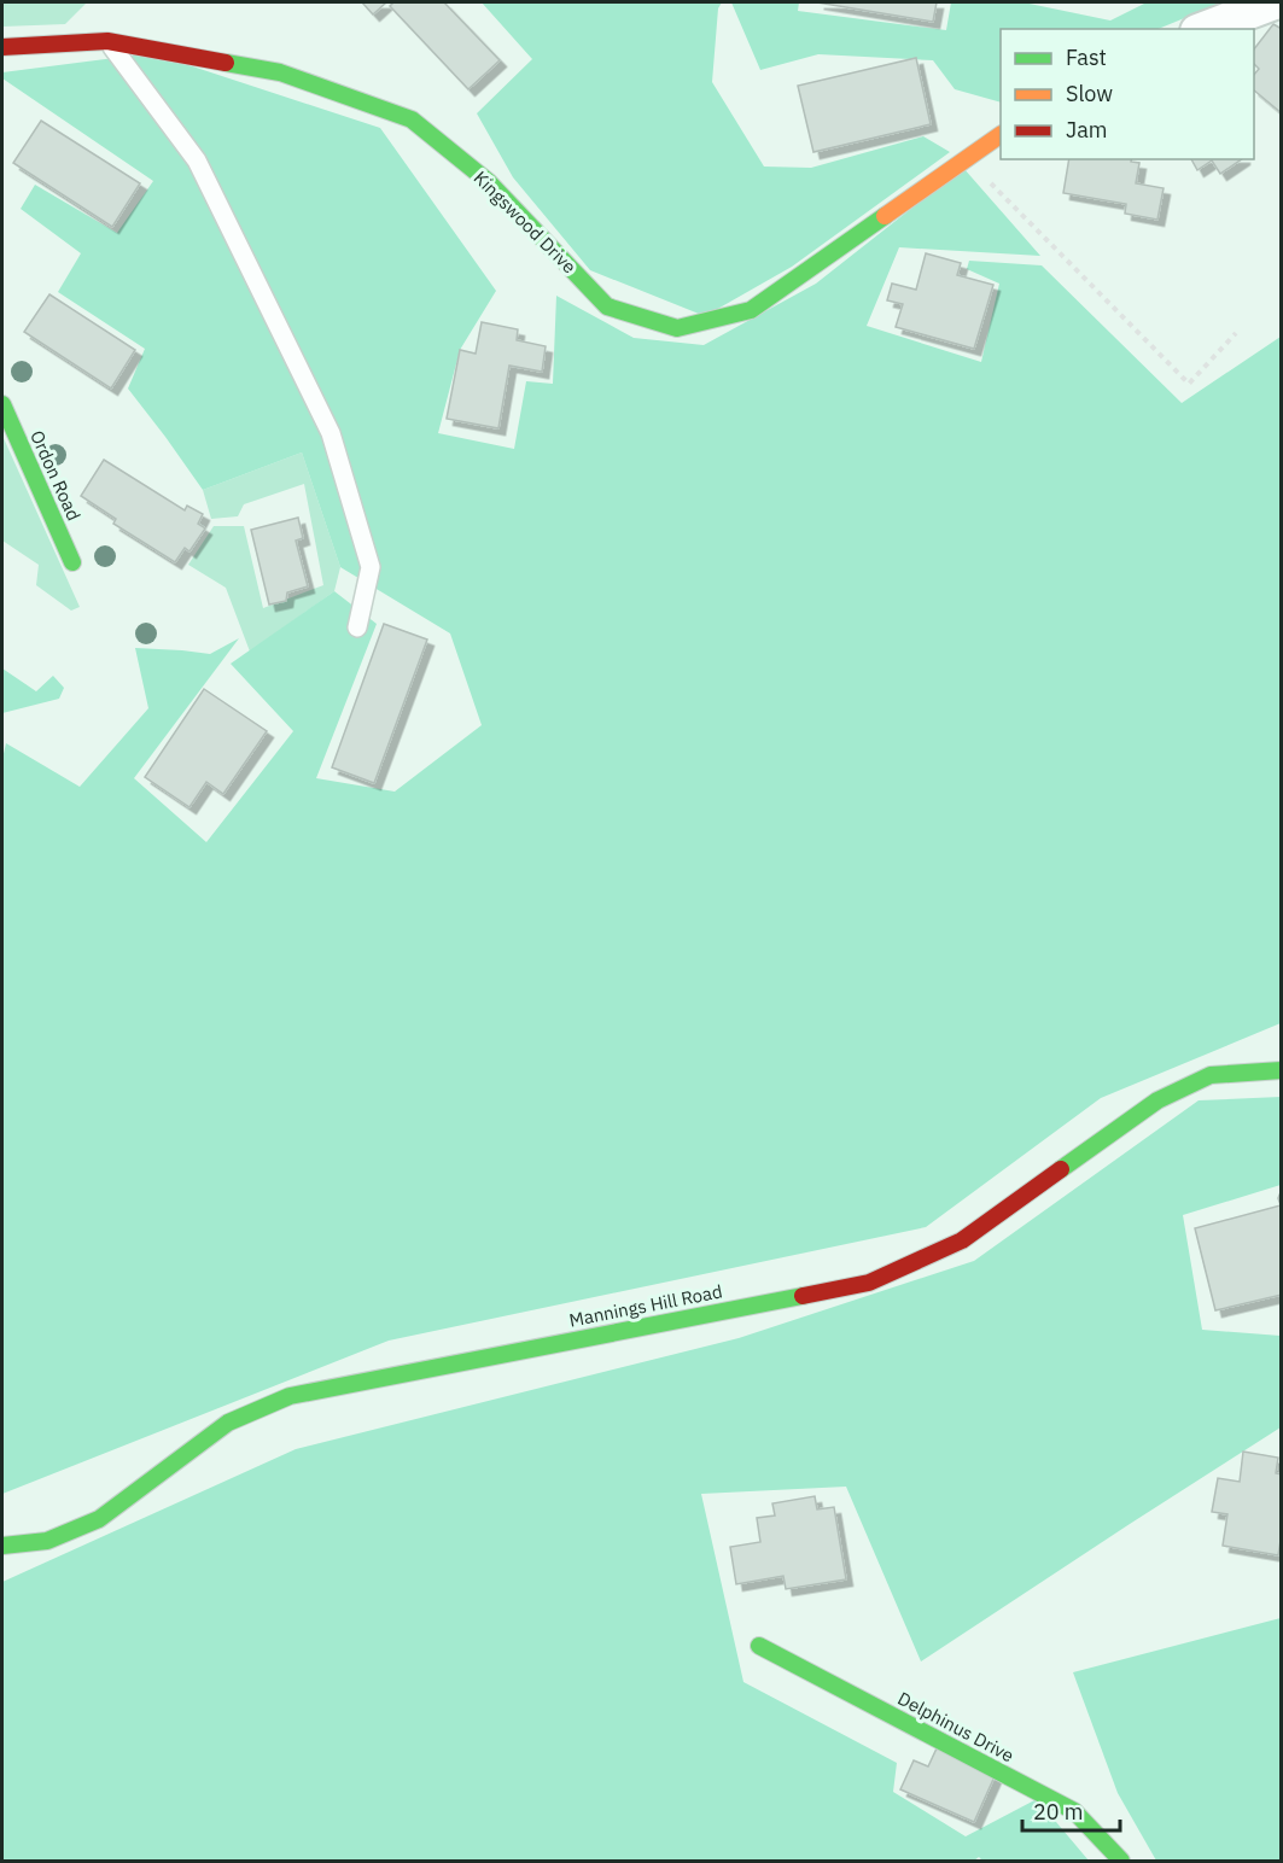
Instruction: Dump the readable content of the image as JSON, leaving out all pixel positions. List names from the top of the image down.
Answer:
{
  "streets": {
    "street": [
      "Kingswood Drive",
      "Ordon Road",
      "Mannings Hill Road",
      "Delphinus Drive"
    ]
  },
  "legend": ["Fast", "Slow", "Jam"],
  "scale_bar": "20 m"
}
